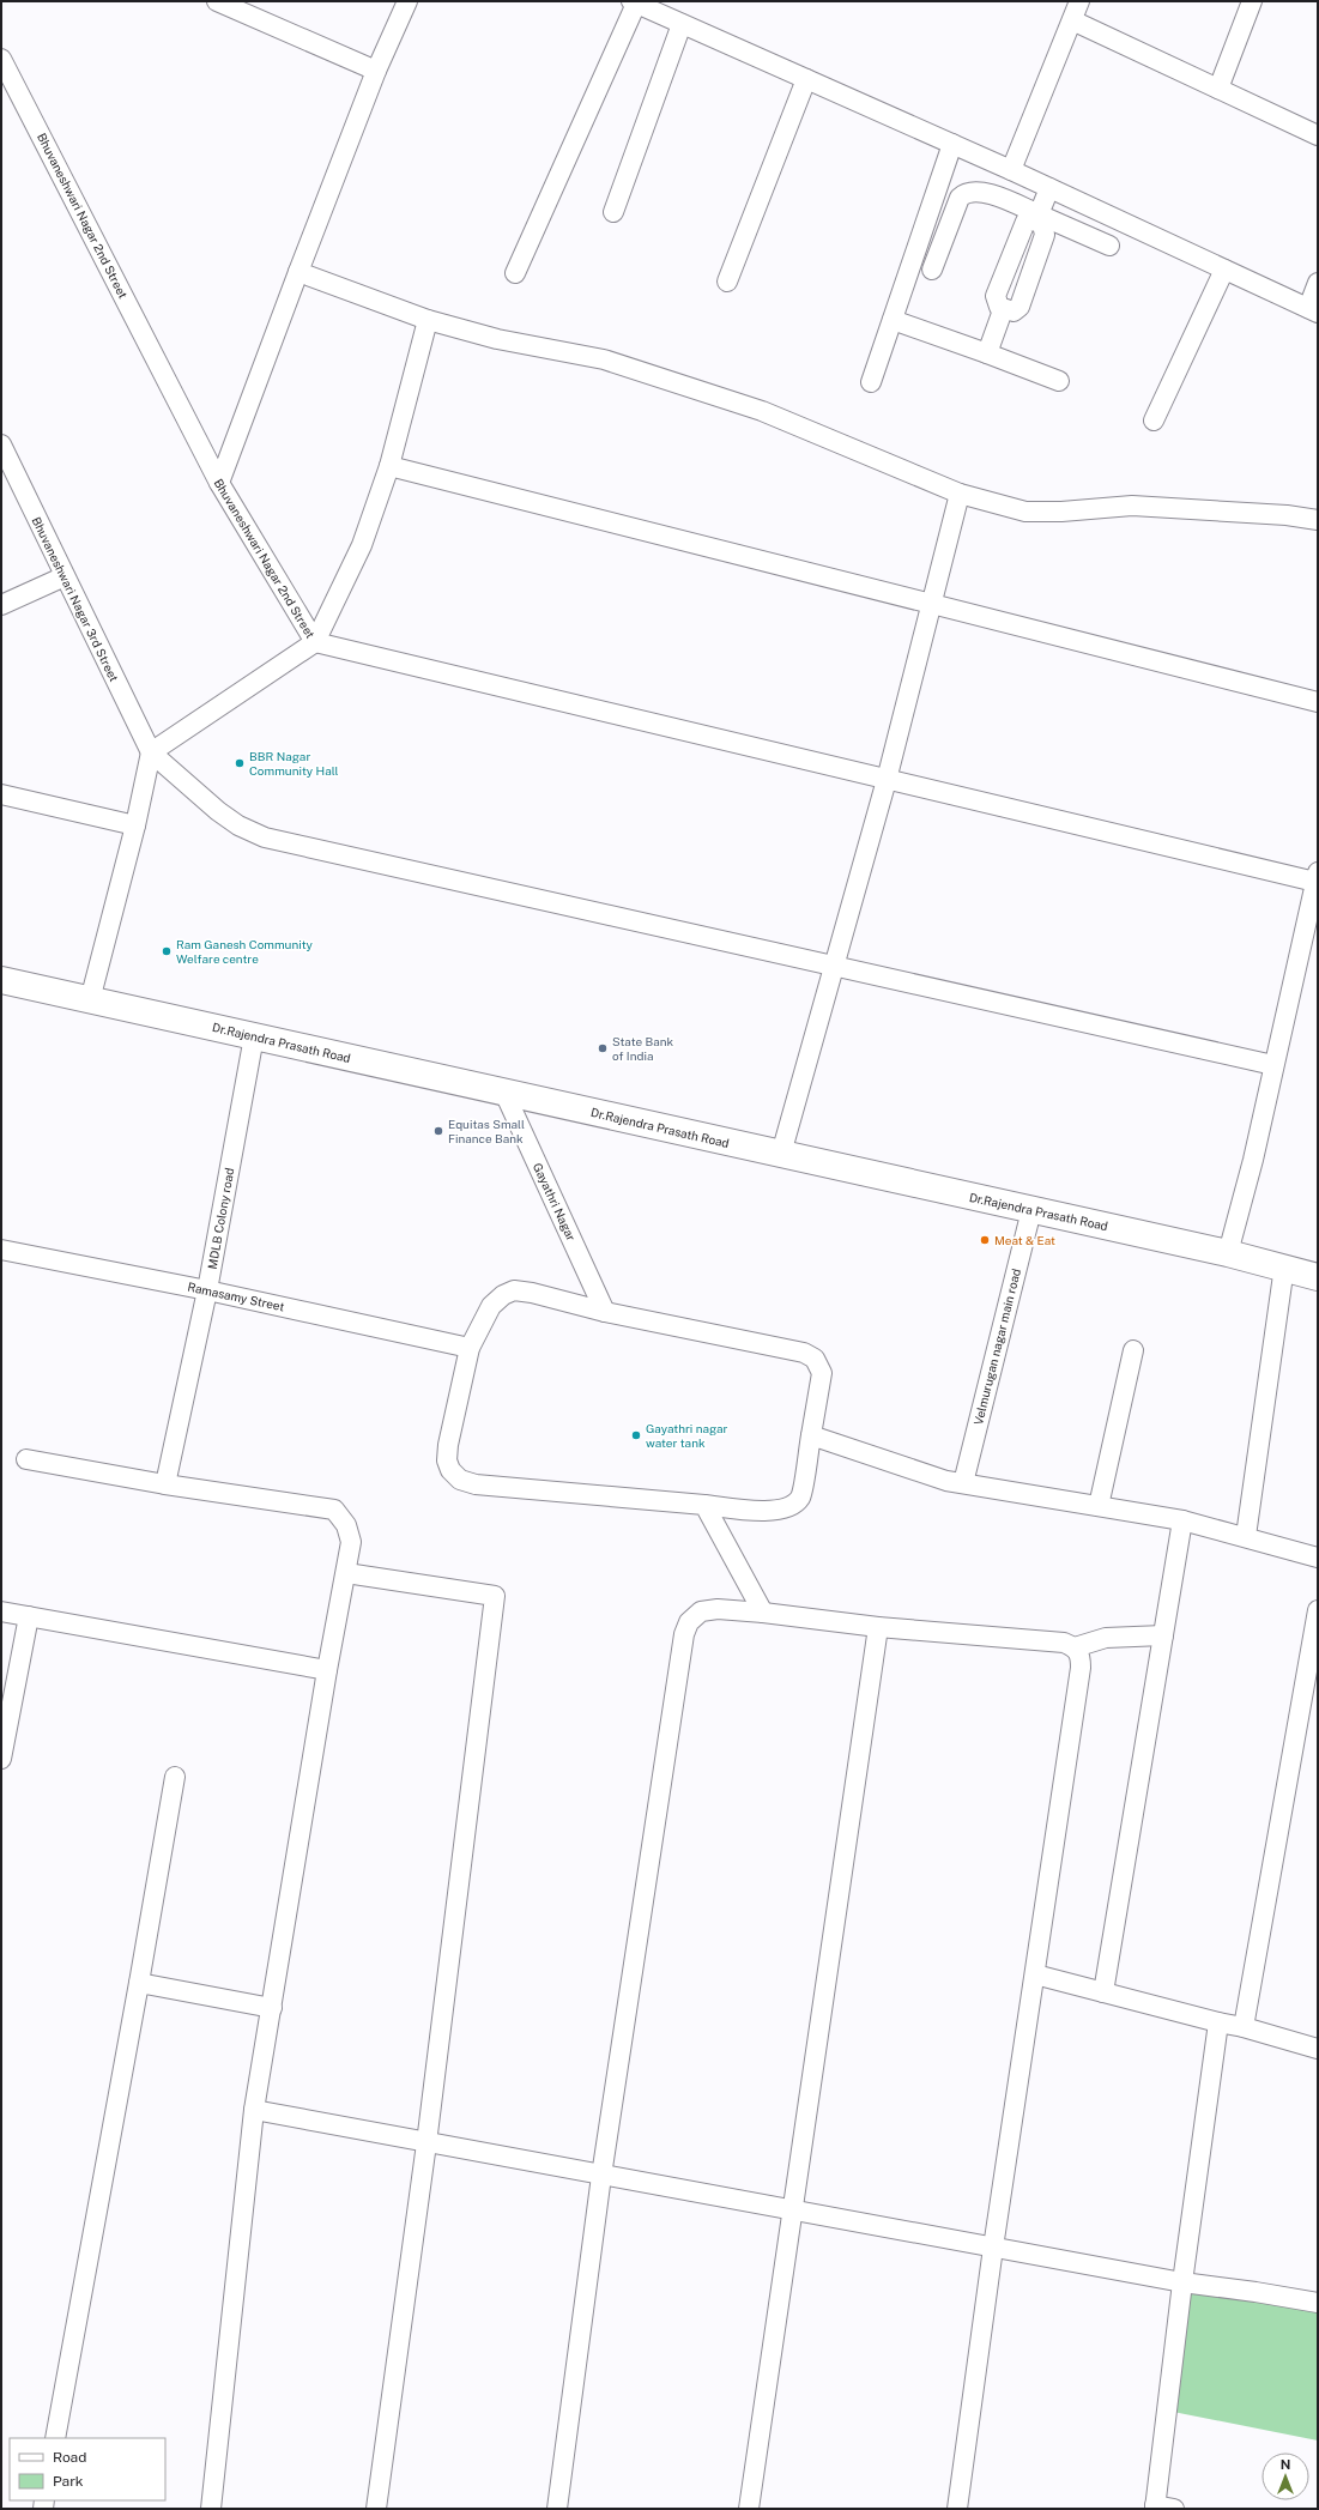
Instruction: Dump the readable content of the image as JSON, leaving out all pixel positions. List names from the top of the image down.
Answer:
{
  "streets": {
    "street": [
      "Bhuvaneshwari Nagar 2nd Street",
      "Bhuvaneshwari Nagar 3rd Street",
      "Dr.Rajendra Prasath Road",
      "Gayathri Nagar",
      "MDLB Colony road",
      "Ramasamy Street",
      "Velmurugan nagar main road"
    ]
  },
  "crossings": [
    ["Bhuvaneshwari Nagar 2nd Street", "Bhuvaneshwari Nagar 3rd Street"],
    ["Dr.Rajendra Prasath Road", "Gayathri Nagar"],
    ["Dr.Rajendra Prasath Road", "MDLB Colony road"],
    ["Dr.Rajendra Prasath Road", "Velmurugan nagar main road"],
    ["MDLB Colony road", "Ramasamy Street"]
  ],
  "places": [
    "BBR Nagar Community Hall",
    "Ram Ganesh Community Welfare centre",
    "State Bank of India",
    "Equitas Small Finance Bank",
    "Meat & Eat",
    "Gayathri nagar water tank"
  ],
  "legend": ["Road", "Park"],
  "north": "top"
}
